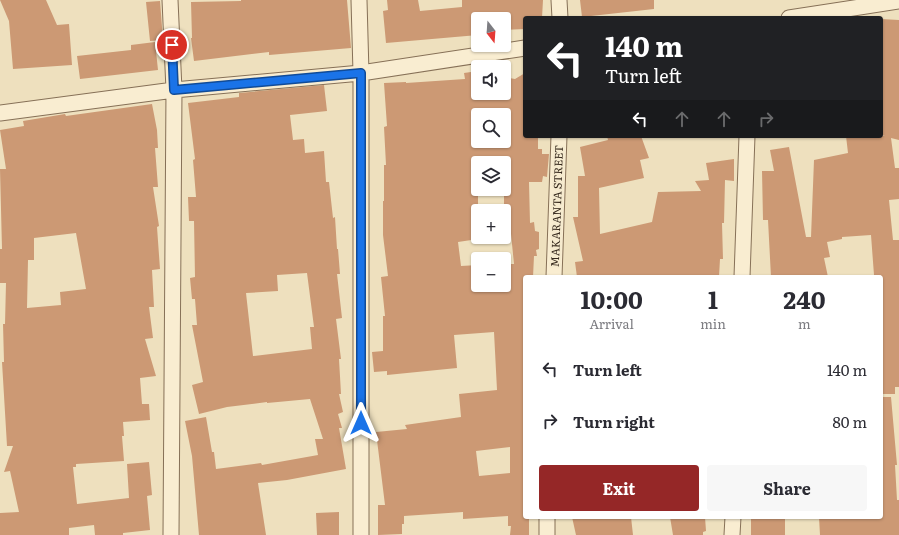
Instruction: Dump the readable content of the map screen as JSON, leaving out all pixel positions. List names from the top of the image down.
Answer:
{
  "streets": {
    "street": ["MAKARANTA STREET"]
  },
  "north": "bottom",
  "page": {
    "map_buttons": ["+", "−"],
    "turn": ["140 m", "Turn left"],
    "eta": [
      "10:00",
      "Arrival",
      "1",
      "min",
      "240",
      "m"
    ],
    "list": [
      {
        "name": "Turn left",
        "value": "140 m"
      },
      {
        "name": "Turn right",
        "value": "80 m"
      }
    ],
    "buttons": ["Exit", "Share"]
  }
}
